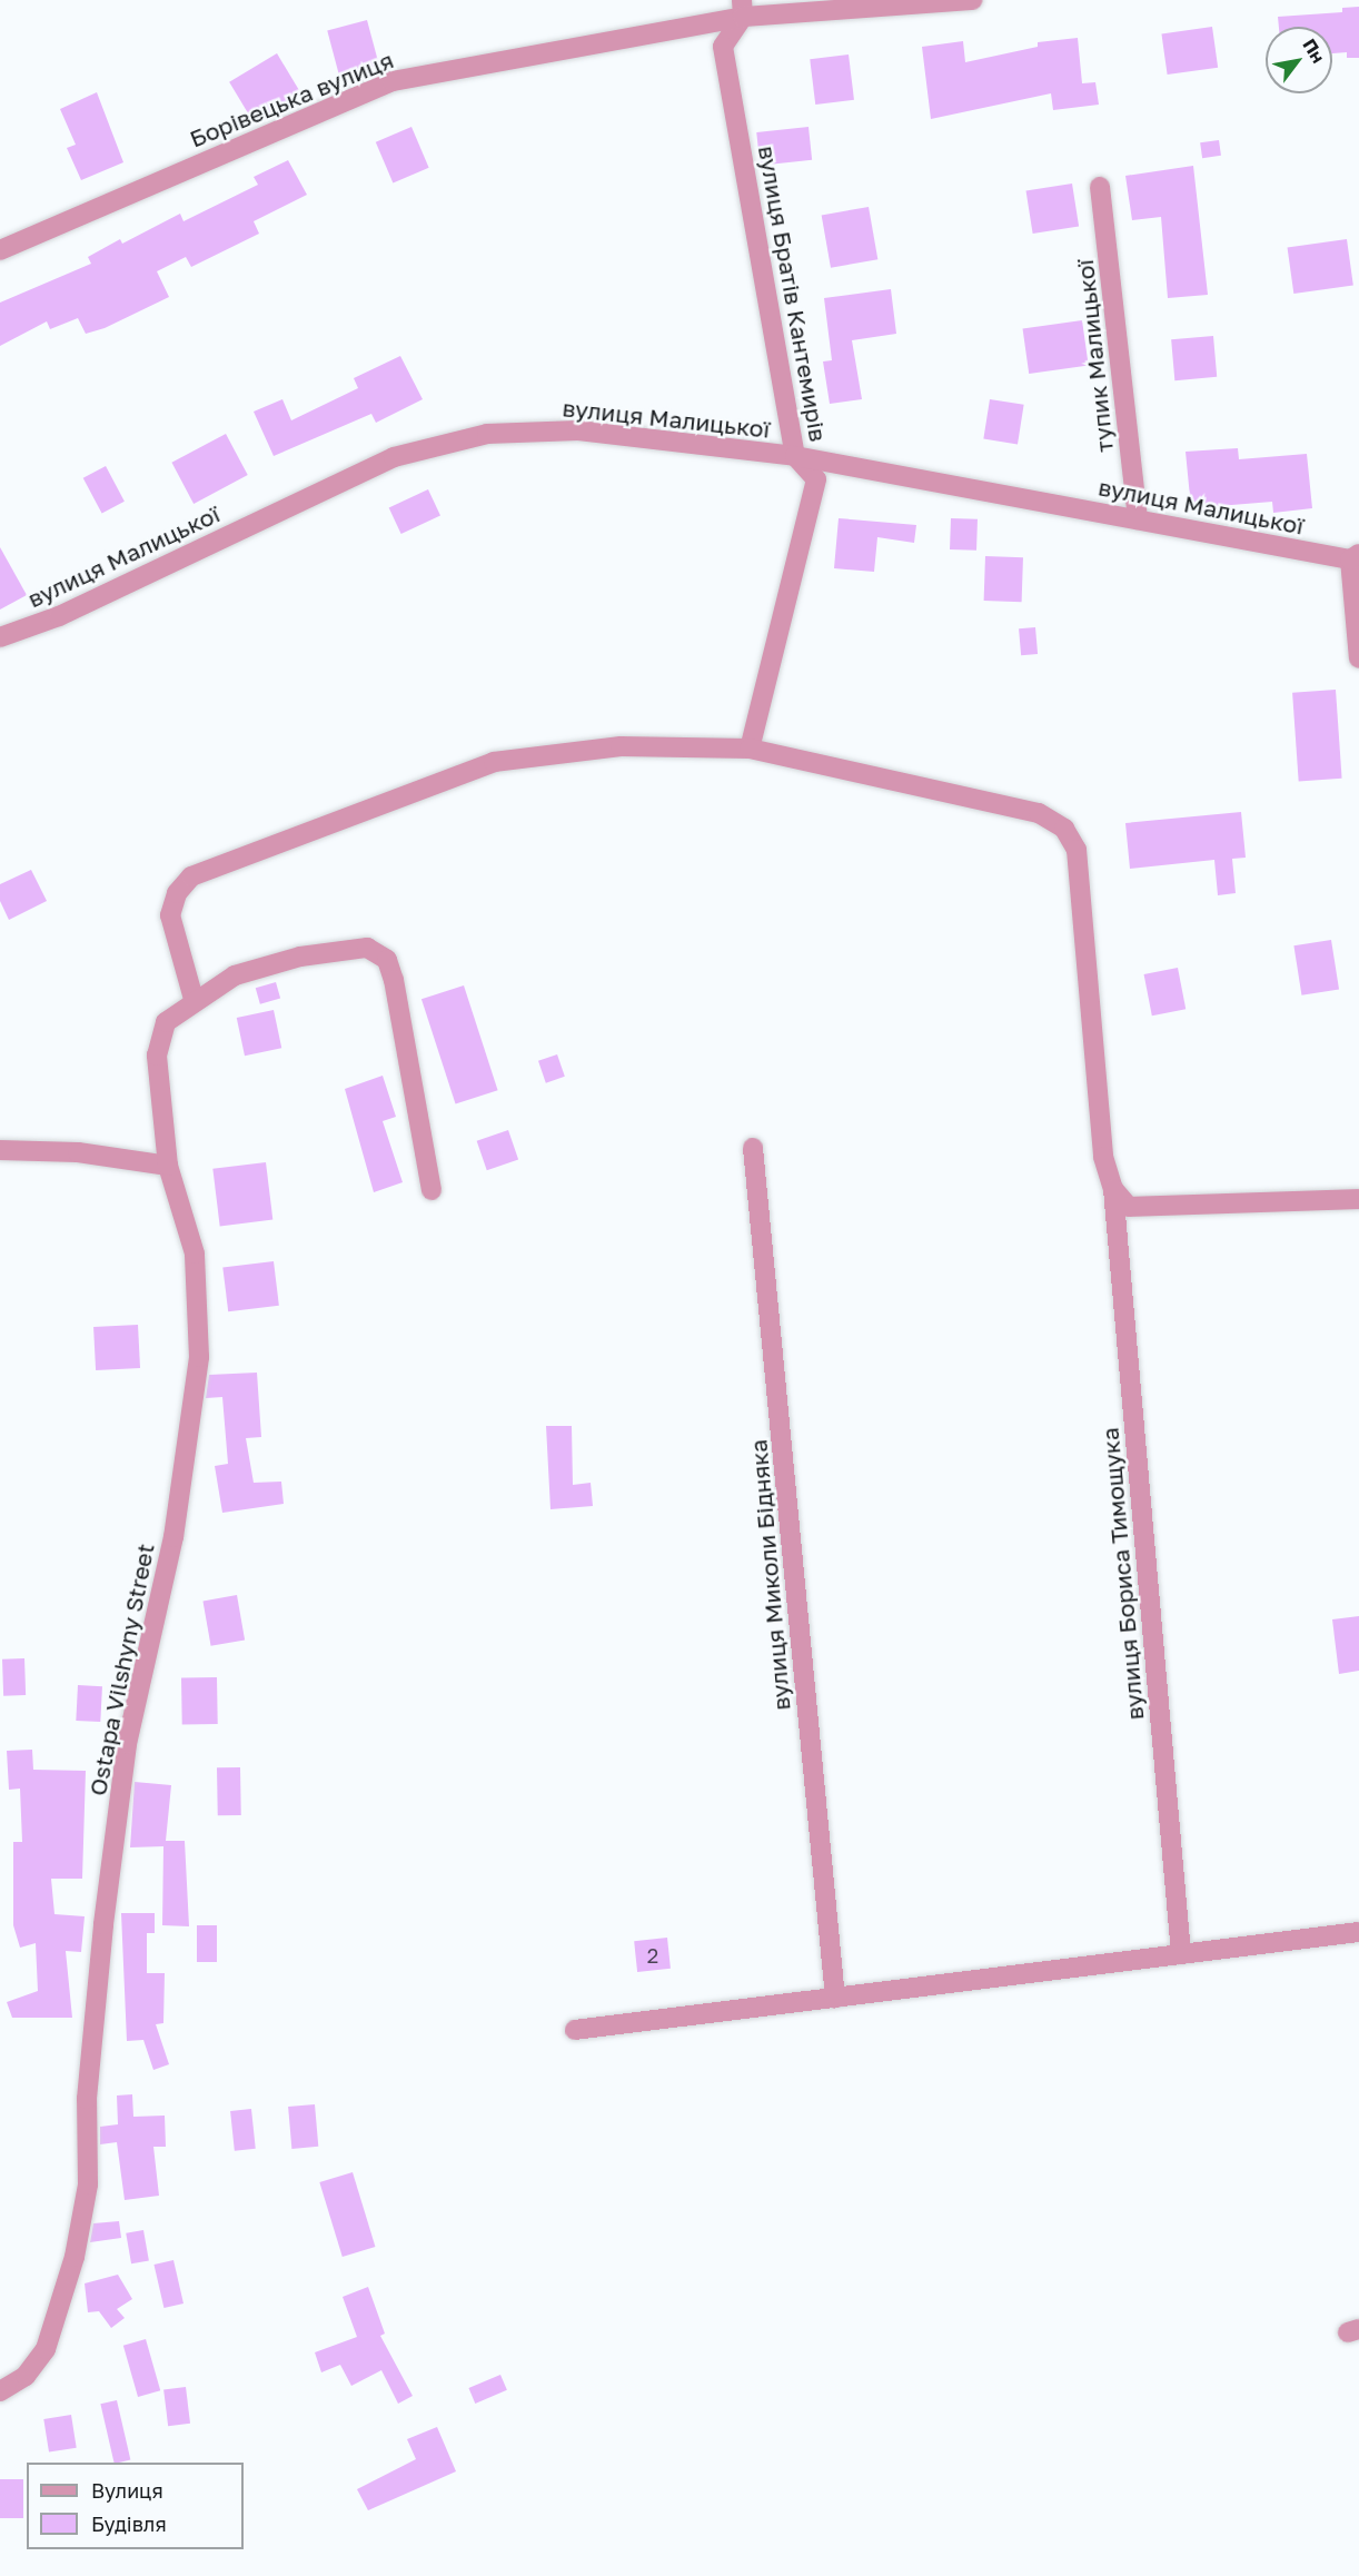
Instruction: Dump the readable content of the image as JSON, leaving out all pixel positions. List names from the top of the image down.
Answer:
{
  "streets": {
    "street": [
      "Борівецька вулиця",
      "вулиця Братів Кантемирів",
      "тупик Малицької",
      "вулиця Малицької",
      "вулиця Бориса Тимощука",
      "вулиця Миколи Бідняка",
      "Ostapa Vilshyny Street"
    ]
  },
  "crossings": [
    ["Борівецька вулиця", "вулиця Братів Кантемирів"],
    ["вулиця Братів Кантемирів", "вулиця Малицької"],
    ["вулиця Братів Кантемирів", "вулиця Бориса Тимощука"],
    ["тупик Малицької", "вулиця Малицької"],
    ["вулиця Бориса Тимощука", "Ostapa Vilshyny Street"]
  ],
  "house_numbers": ["2"],
  "legend": ["Вулиця", "Будівля"],
  "north": "top right"
}
